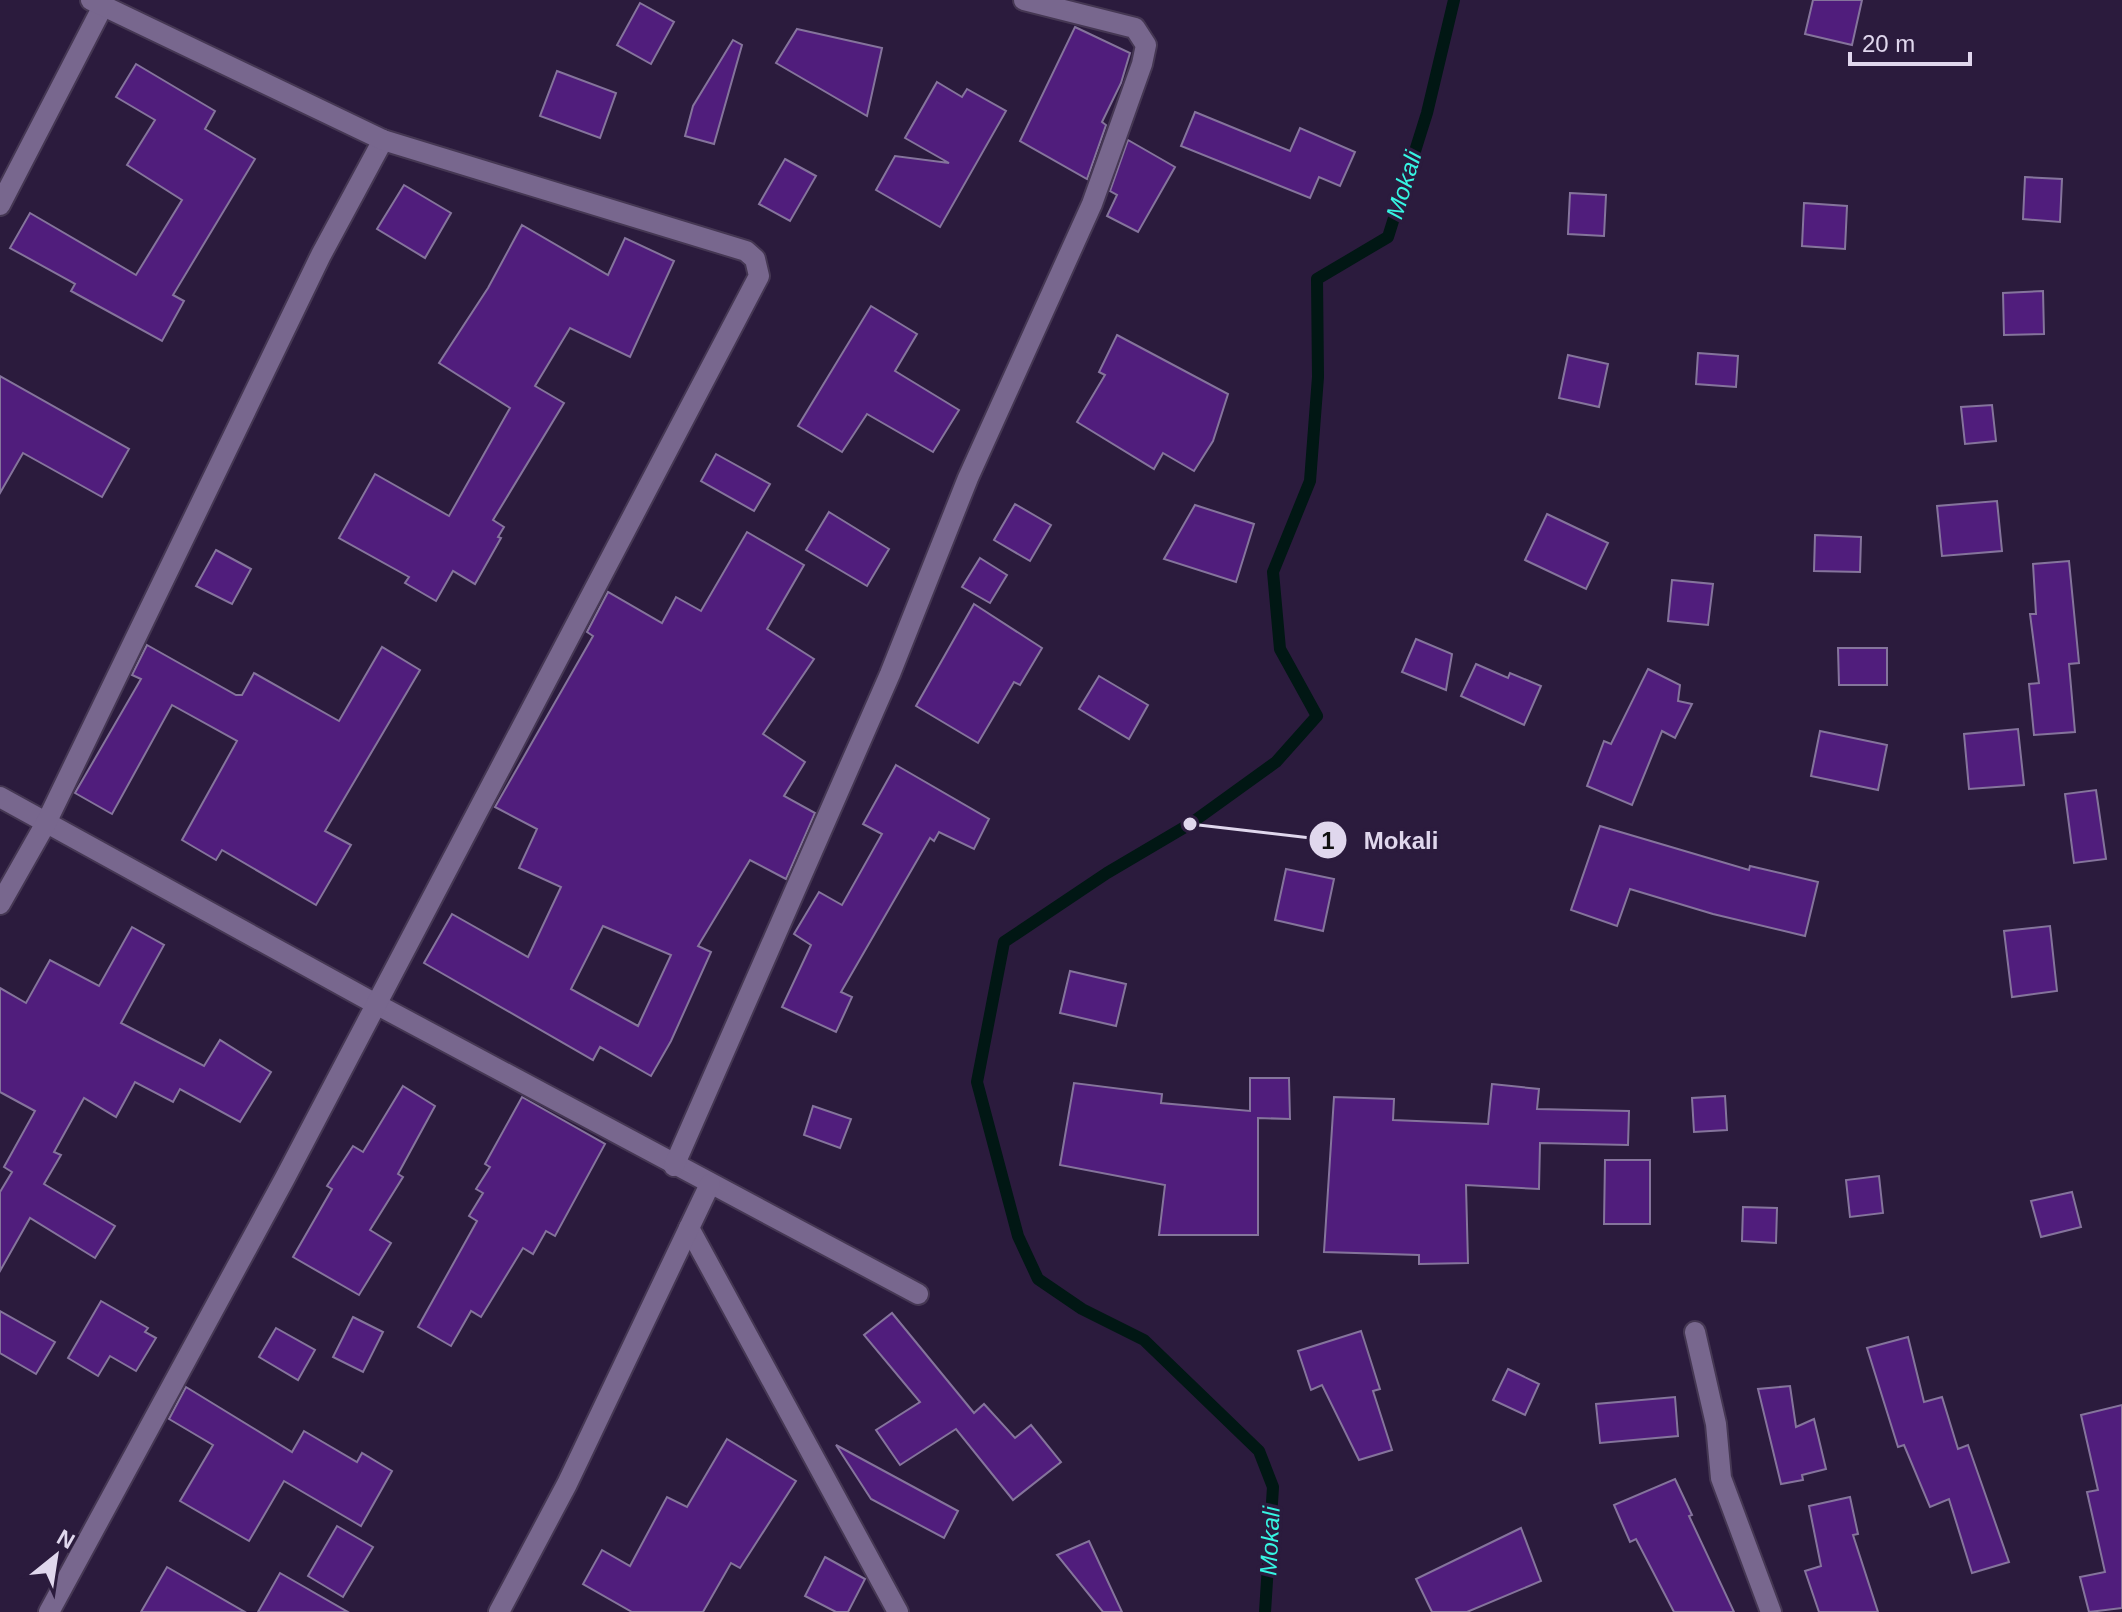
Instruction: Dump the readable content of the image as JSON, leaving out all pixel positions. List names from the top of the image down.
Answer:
{
  "water": ["Mokali"],
  "places": ["Mokali"],
  "scale_bar": "20 m",
  "north": "top right"
}
